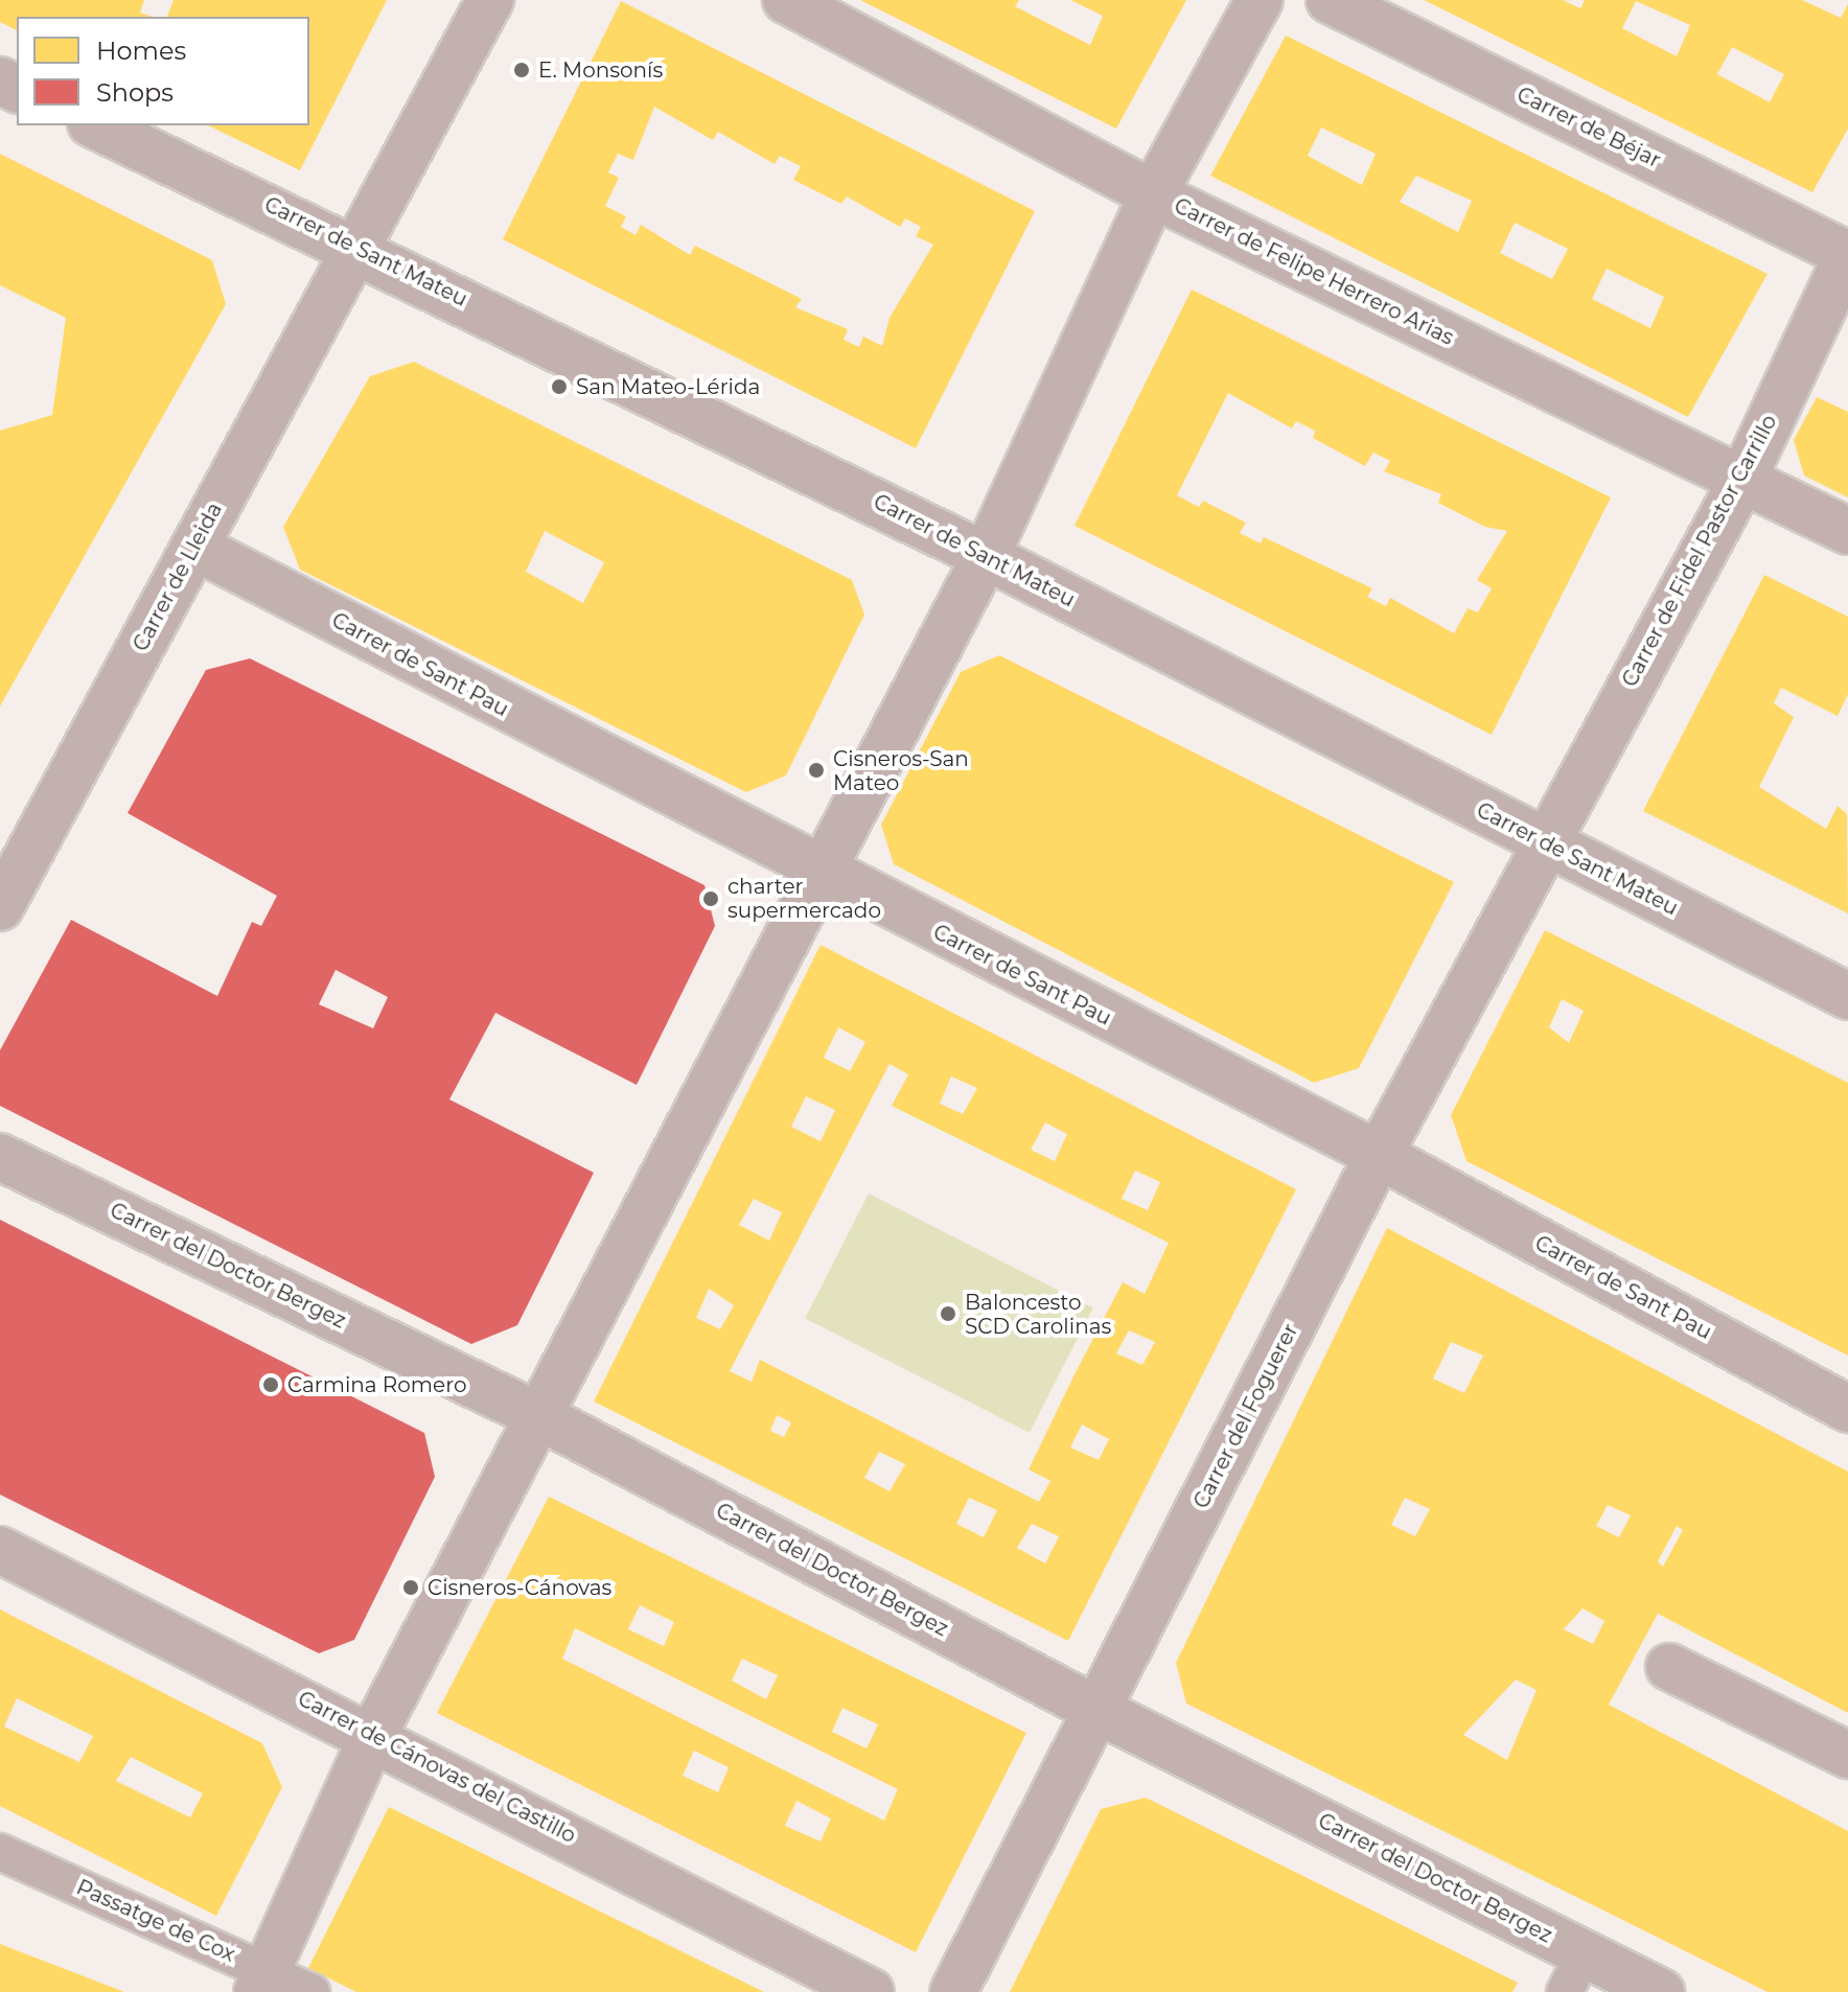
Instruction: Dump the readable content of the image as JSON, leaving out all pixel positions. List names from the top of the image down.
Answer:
{
  "streets": {
    "street": [
      "Carrer de Béjar",
      "Carrer de Sant Mateu",
      "Carrer de Felipe Herrero Arias",
      "Carrer de Fidel Pastor Carrillo",
      "Carrer de Lleida",
      "Carrer de Sant Pau",
      "Carrer del Doctor Bergez",
      "Carrer del Foguerer",
      "Carrer de Cánovas del Castillo",
      "Passatge de Cox"
    ]
  },
  "crossings": [
    ["Carrer de Béjar", "Carrer de Fidel Pastor Carrillo"],
    ["Carrer de Sant Mateu", "Carrer de Fidel Pastor Carrillo"],
    ["Carrer de Sant Mateu", "Carrer de Lleida"],
    ["Carrer de Sant Mateu", "Carrer del Foguerer"],
    ["Carrer de Felipe Herrero Arias", "Carrer de Fidel Pastor Carrillo"],
    ["Carrer de Fidel Pastor Carrillo", "Carrer del Foguerer"],
    ["Carrer de Lleida", "Carrer de Sant Pau"],
    ["Carrer de Sant Pau", "Carrer del Foguerer"],
    ["Carrer del Doctor Bergez", "Carrer del Foguerer"]
  ],
  "places": [
    "E. Monsonís",
    "San Mateo-Lérida",
    "Cisneros-San Mateo",
    "charter supermercado",
    "Baloncesto SCD Carolinas",
    "Carmina Romero",
    "Cisneros-Cánovas"
  ],
  "legend": ["Homes", "Shops"]
}
